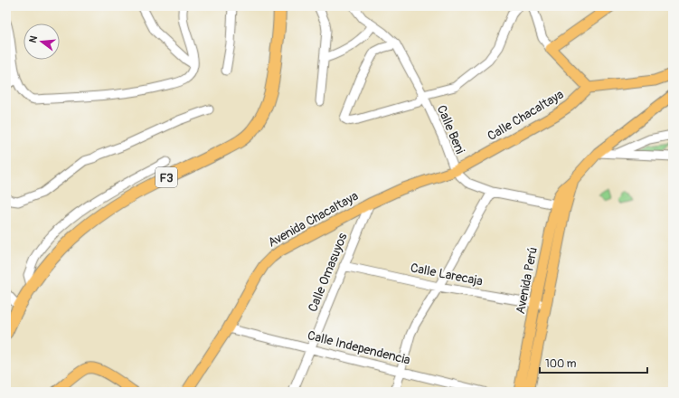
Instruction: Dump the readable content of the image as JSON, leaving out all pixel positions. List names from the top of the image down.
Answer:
{
  "streets": {
    "highway": ["F3"],
    "main road": ["Calle Chacaltaya", "Avenida Chacaltaya", "Avenida Perú"],
    "street": [
      "Calle Beni",
      "Calle Omasuyos",
      "Calle Larecaja",
      "Calle Independencia"
    ]
  },
  "crossings": [
    ["Calle Chacaltaya", "Calle Beni"],
    ["Calle Chacaltaya", "Avenida Chacaltaya"],
    ["Calle Beni", "Avenida Chacaltaya"],
    ["Calle Beni", "Avenida Perú"],
    ["Avenida Chacaltaya", "Calle Omasuyos"],
    ["Avenida Chacaltaya", "Calle Independencia"],
    ["Calle Omasuyos", "Calle Larecaja"],
    ["Calle Omasuyos", "Calle Independencia"],
    ["Calle Larecaja", "Avenida Perú"]
  ],
  "scale_bar": "100 m",
  "north": "left"
}
